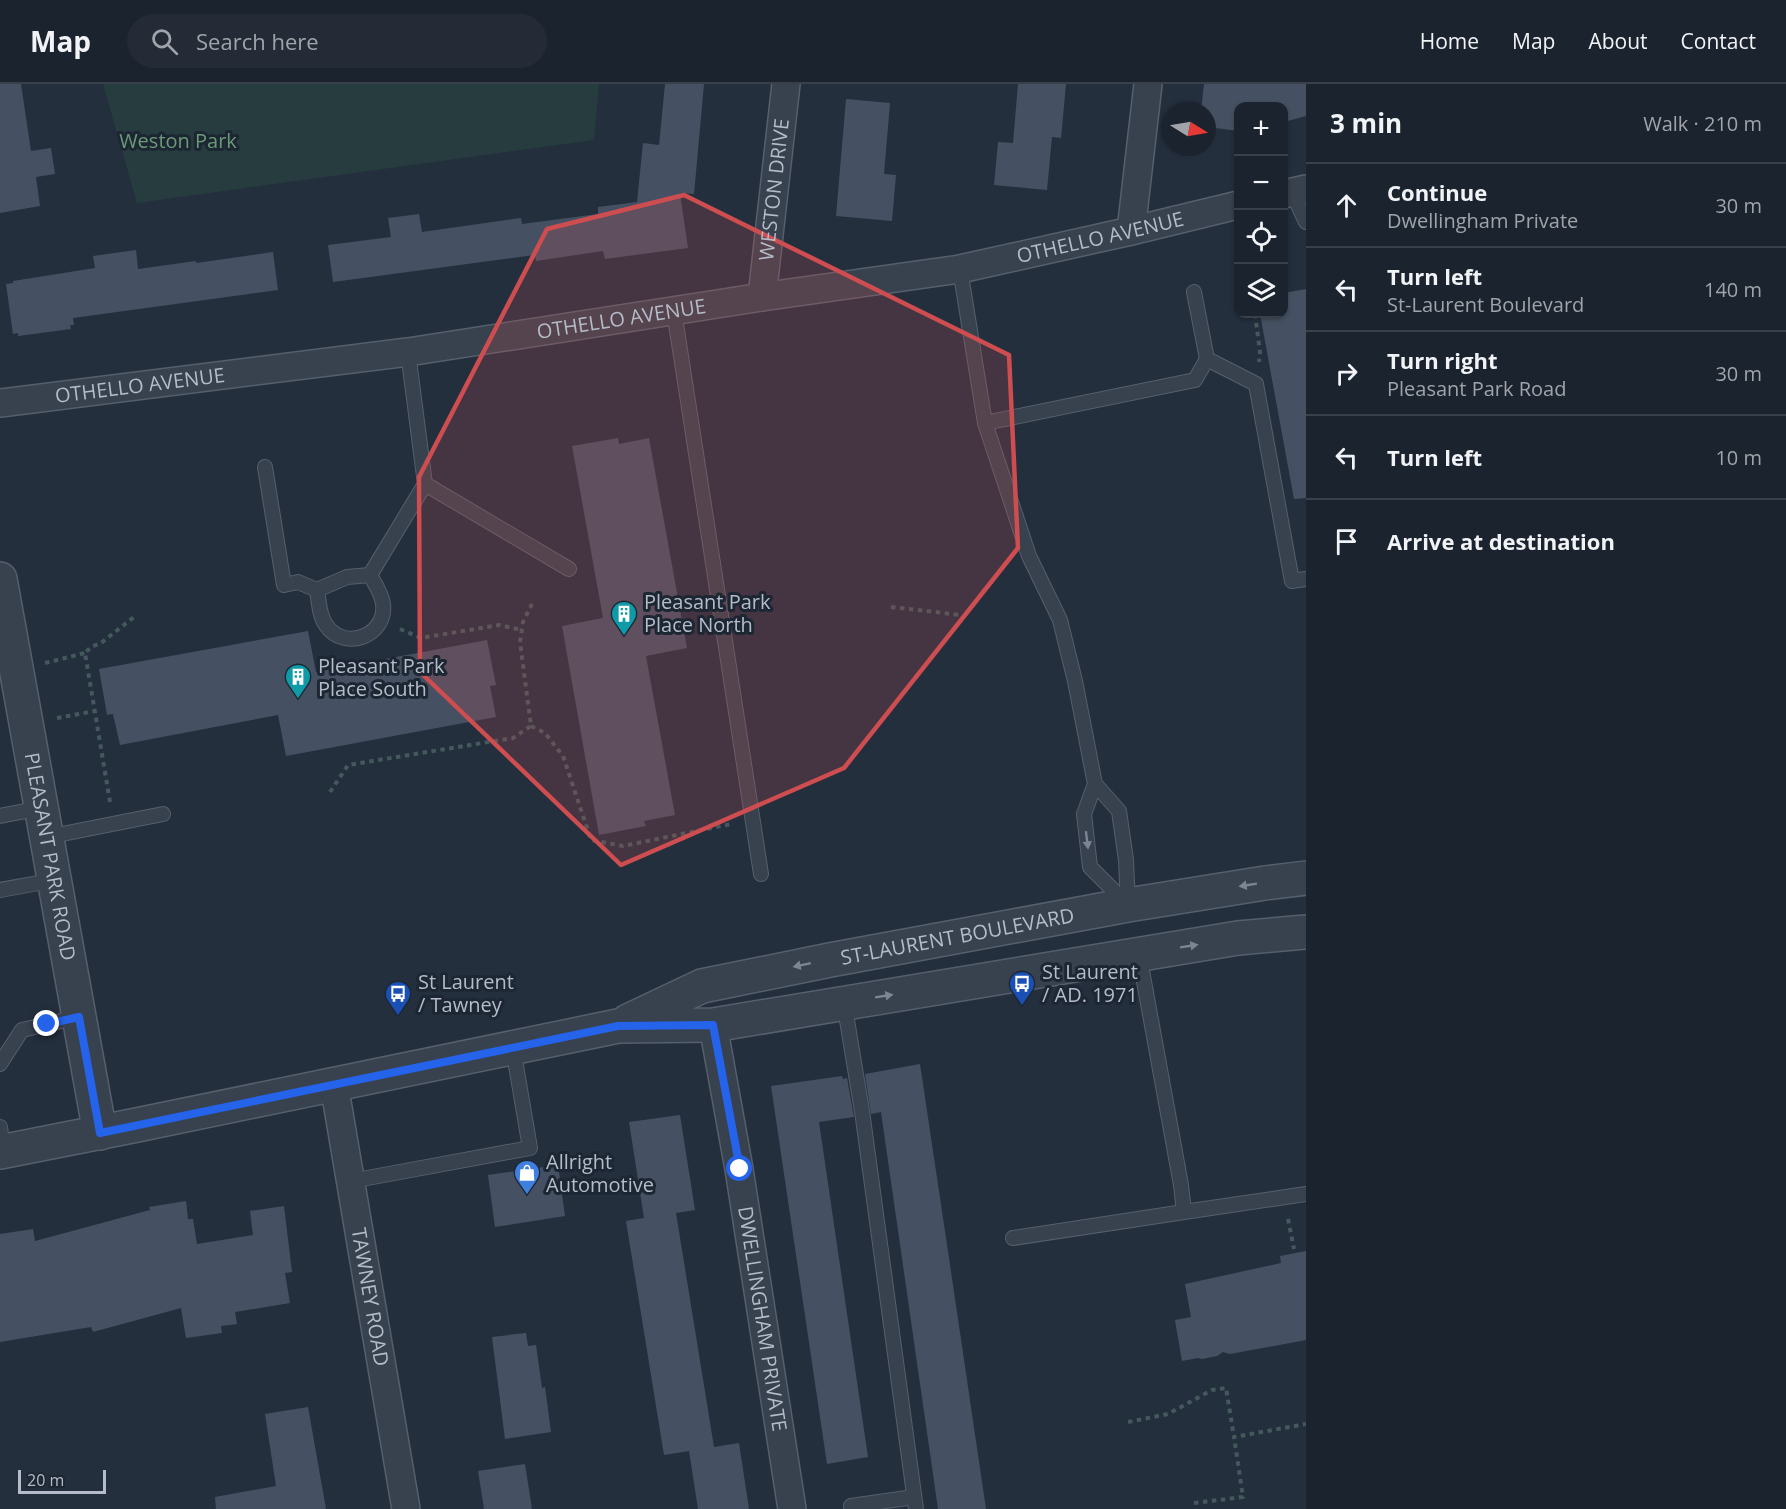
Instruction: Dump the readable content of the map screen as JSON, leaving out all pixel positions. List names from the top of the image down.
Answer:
{
  "streets": {
    "street": [
      "WESTON DRIVE",
      "OTHELLO AVENUE",
      "PLEASANT PARK ROAD",
      "ST-LAURENT BOULEVARD",
      "TAWNEY ROAD",
      "DWELLINGHAM PRIVATE"
    ]
  },
  "crossings": [
    ["WESTON DRIVE", "OTHELLO AVENUE"],
    ["PLEASANT PARK ROAD", "ST-LAURENT BOULEVARD"],
    ["ST-LAURENT BOULEVARD", "TAWNEY ROAD"],
    ["ST-LAURENT BOULEVARD", "DWELLINGHAM PRIVATE"]
  ],
  "parks": ["Weston Park"],
  "places": {
    "building": ["Pleasant Park Place North", "Pleasant Park Place South"],
    "bus stop": ["St Laurent / AD. 1971", "St Laurent / Tawney"],
    "shop": ["Allright Automotive"]
  },
  "scale_bar": "20 m",
  "north": "right",
  "page": {
    "header": "Map",
    "search": "Search here",
    "nav": [
      "Home",
      "Map",
      "About",
      "Contact"
    ],
    "heading": ["3 min", "Walk · 210 m"],
    "map_buttons": ["+", "−"],
    "list": [
      ["Continue", "Dwellingham Private", "30 m"],
      ["Turn left", "St-Laurent Boulevard", "140 m"],
      ["Turn right", "Pleasant Park Road", "30 m"],
      ["Turn left", "10 m"],
      "Arrive at destination"
    ],
    "scale": "20 m"
  }
}
